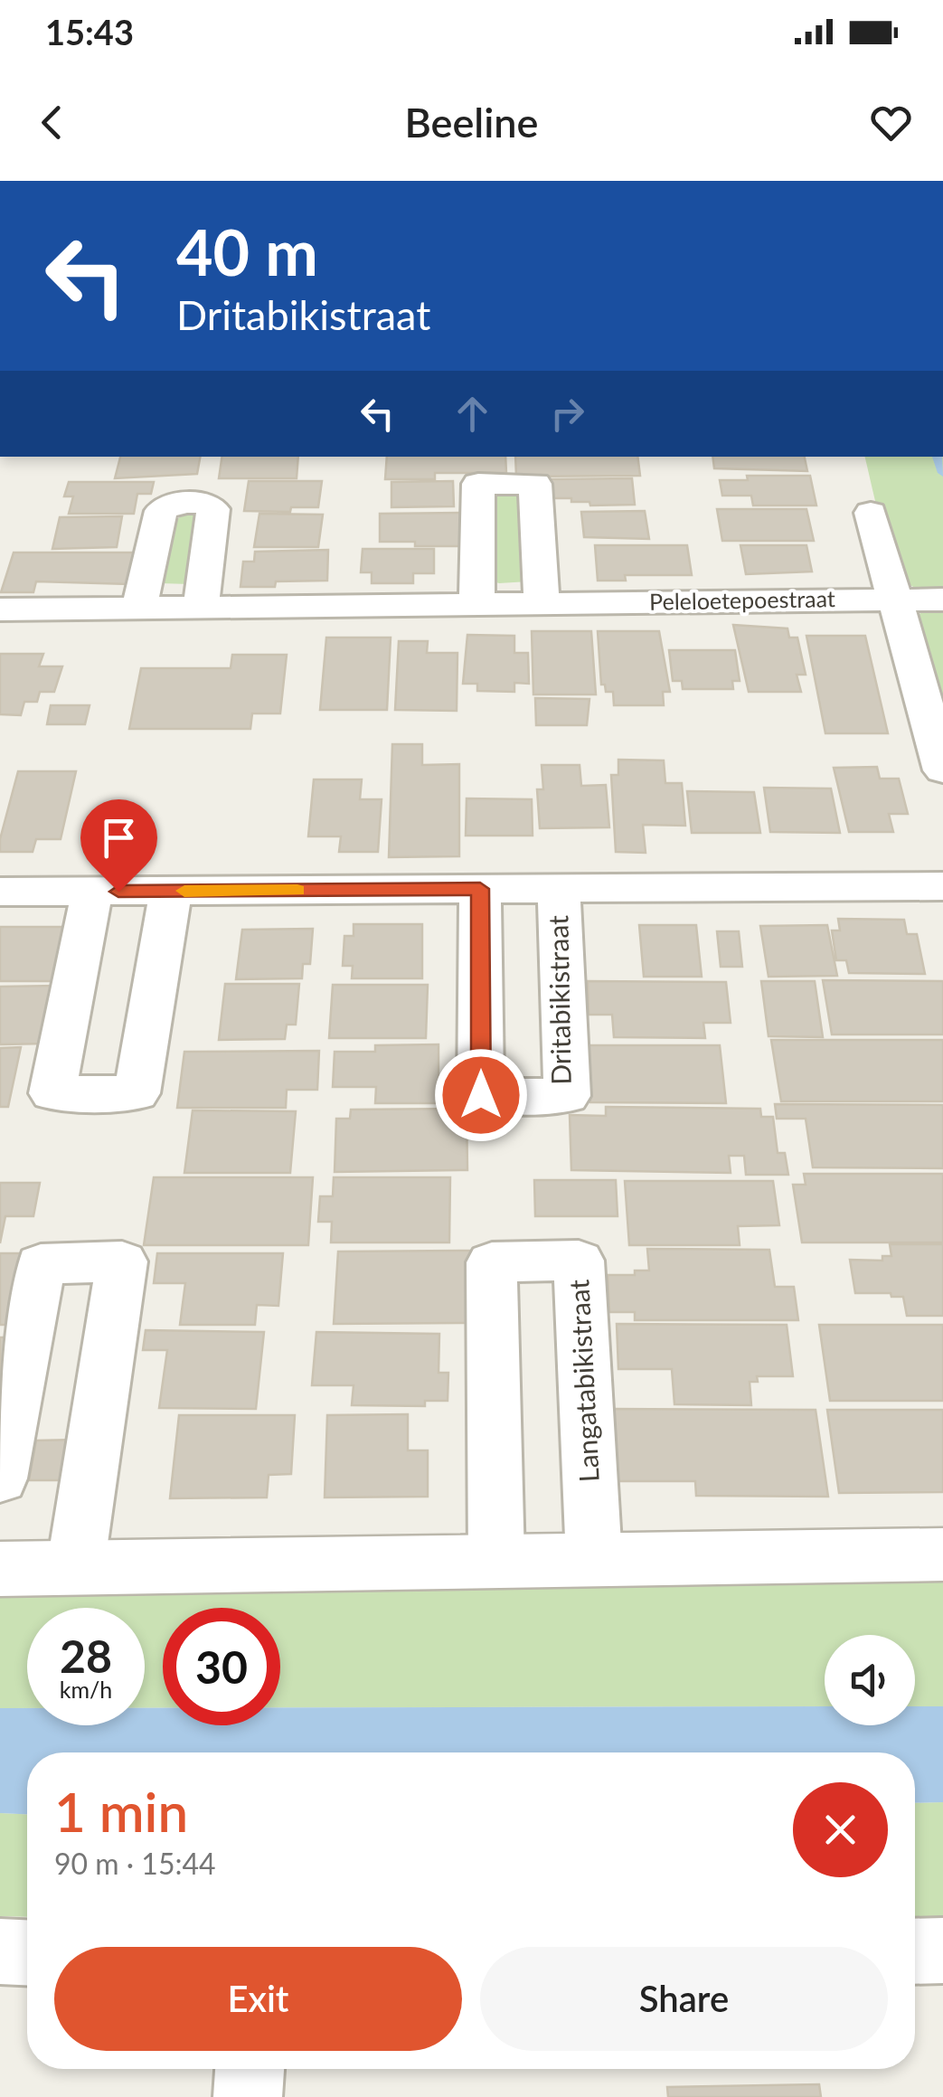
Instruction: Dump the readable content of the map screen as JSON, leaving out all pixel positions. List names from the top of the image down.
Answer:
{
  "streets": {
    "street": ["Peleloetepoestraat", "Dritabikistraat", "Langatabikistraat"]
  },
  "page": {
    "status": "15:43",
    "header": "Beeline",
    "turn": ["40 m", "Dritabikistraat"],
    "speed": "28 km/h",
    "limit": "30",
    "heading": ["1 min", "90 m · 15:44"],
    "buttons": ["Exit", "Share"]
  }
}
